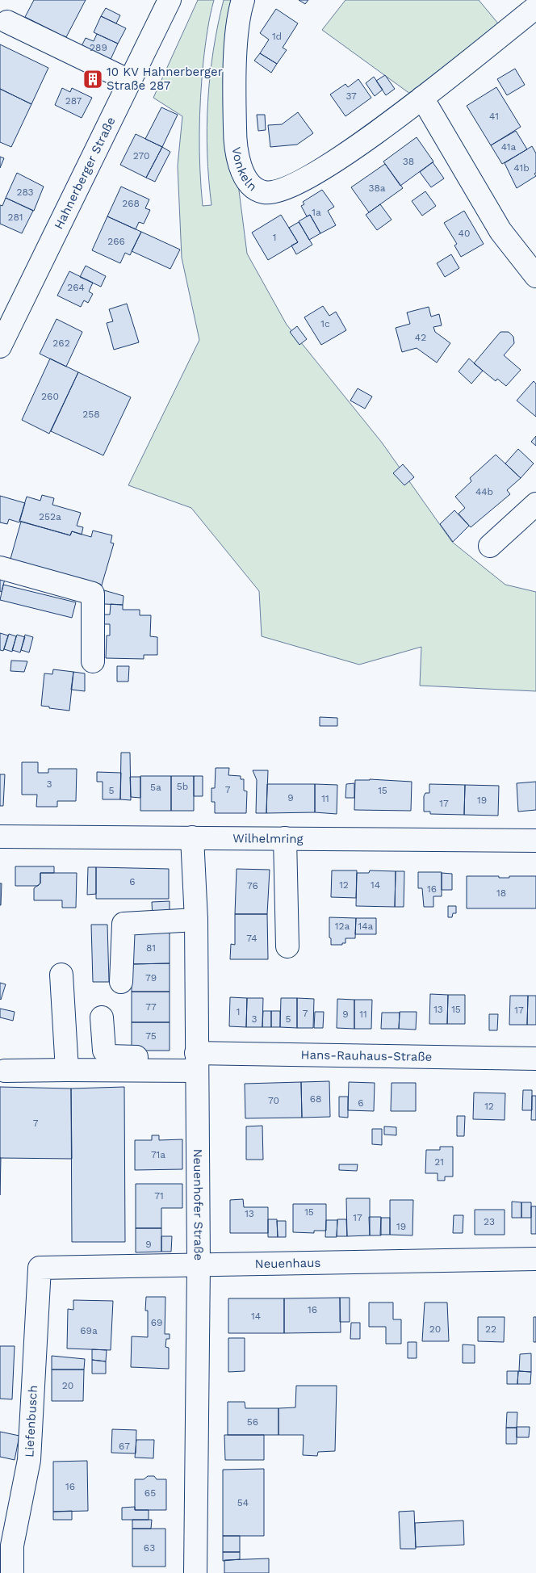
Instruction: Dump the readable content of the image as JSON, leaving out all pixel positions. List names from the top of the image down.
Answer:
{
  "streets": {
    "street": [
      "Vonkeln",
      "Hahnerberger Straße",
      "Wilhelmring",
      "Hans-Rauhaus-Straße",
      "Neuenhofer Straße",
      "Neuenhaus",
      "Liefenbusch"
    ]
  },
  "crossings": [
    ["Wilhelmring", "Neuenhofer Straße"],
    ["Hans-Rauhaus-Straße", "Neuenhofer Straße"],
    ["Neuenhofer Straße", "Neuenhaus"],
    ["Neuenhaus", "Liefenbusch"]
  ],
  "places": {
    "building": ["10 KV Hahnerberger Straße 287"]
  },
  "house_numbers": [
    "1d",
    "289",
    "37",
    "287",
    "41",
    "41a",
    "270",
    "38",
    "41b",
    "38a",
    "283",
    "268",
    "1a",
    "281",
    "40",
    "1",
    "266",
    "264",
    "1c",
    "42",
    "262",
    "260",
    "258",
    "44b",
    "252a",
    "3",
    "5b",
    "5a",
    "7",
    "5",
    "15",
    "9",
    "11",
    "19",
    "17",
    "6",
    "12",
    "14",
    "76",
    "16",
    "18",
    "12a",
    "14a",
    "74",
    "81",
    "79",
    "77",
    "13",
    "15",
    "17",
    "1",
    "7",
    "9",
    "11",
    "3",
    "5",
    "75",
    "68",
    "70",
    "6",
    "12",
    "7",
    "71a",
    "21",
    "71",
    "15",
    "13",
    "17",
    "23",
    "19",
    "9",
    "16",
    "14",
    "69",
    "20",
    "22",
    "69a",
    "20",
    "56",
    "67",
    "16",
    "65",
    "54",
    "63"
  ]
}
